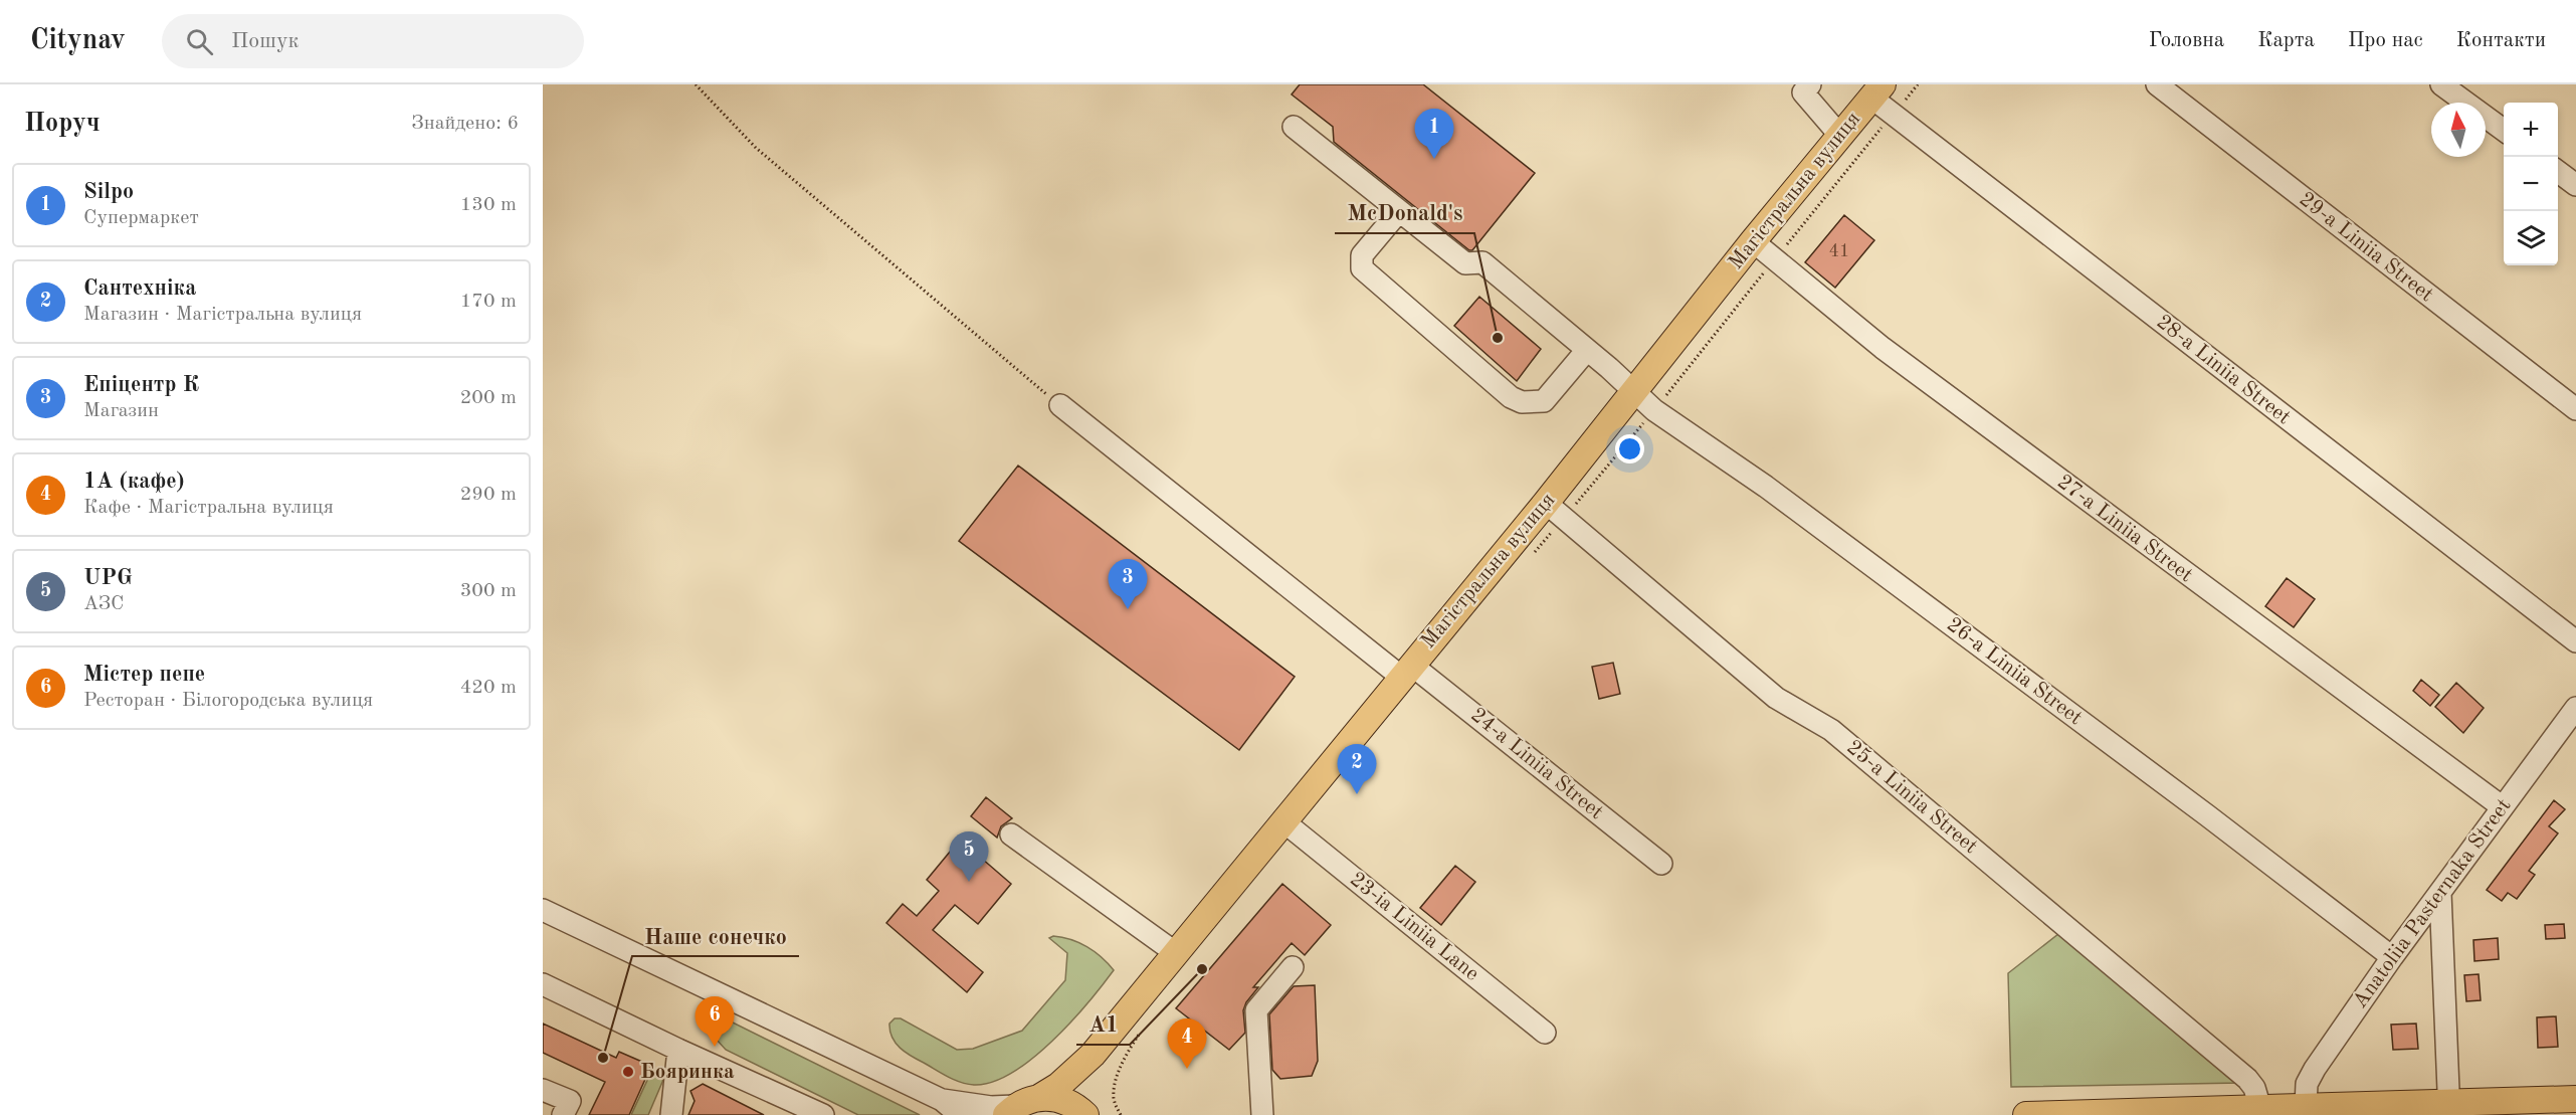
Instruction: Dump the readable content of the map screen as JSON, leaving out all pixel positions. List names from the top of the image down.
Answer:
{
  "streets": {
    "main road": ["Магістральна вулиця"],
    "street": [
      "29-a Liniia Street",
      "28-a Liniia Street",
      "27-a Liniia Street",
      "26-a Liniia Street",
      "24-a Liniia Street",
      "25-a Liniia Street",
      "Anatoliia Pasternaka Street",
      "23-ia Liniia Lane"
    ]
  },
  "crossings": [
    ["Магістральна вулиця", "28-a Liniia Street"],
    ["Магістральна вулиця", "27-a Liniia Street"],
    ["Магістральна вулиця", "26-a Liniia Street"],
    ["Магістральна вулиця", "24-a Liniia Street"],
    ["Магістральна вулиця", "25-a Liniia Street"],
    ["Магістральна вулиця", "23-ia Liniia Lane"],
    ["27-a Liniia Street", "Anatoliia Pasternaka Street"],
    ["26-a Liniia Street", "Anatoliia Pasternaka Street"]
  ],
  "places": [
    "McDonald's",
    "А1",
    "Наше сонечко",
    "Бояринка"
  ],
  "house_numbers": ["41"],
  "north": "top",
  "page": {
    "header": "Citynav",
    "search": "Пошук",
    "nav": [
      "Головна",
      "Карта",
      "Про нас",
      "Контакти"
    ],
    "heading": ["Поруч", "Знайдено: 6"],
    "map_buttons": ["+", "−"],
    "pins": [
      "1",
      "3",
      "2",
      "5",
      "6",
      "4"
    ],
    "list": [
      {
        "mark": "1",
        "name": "Silpo",
        "note": "Супермаркет",
        "value": "130 m"
      },
      {
        "mark": "2",
        "name": "Сантехніка",
        "note": "Магазин · Магістральна вулиця",
        "value": "170 m"
      },
      {
        "mark": "3",
        "name": "Епіцентр К",
        "note": "Магазин",
        "value": "200 m"
      },
      {
        "mark": "4",
        "name": "1А (кафе)",
        "note": "Кафе · Магістральна вулиця",
        "value": "290 m"
      },
      {
        "mark": "5",
        "name": "UPG",
        "note": "АЗС",
        "value": "300 m"
      },
      {
        "mark": "6",
        "name": "Містер пепе",
        "note": "Ресторан · Білогородська вулиця",
        "value": "420 m"
      }
    ]
  }
}
